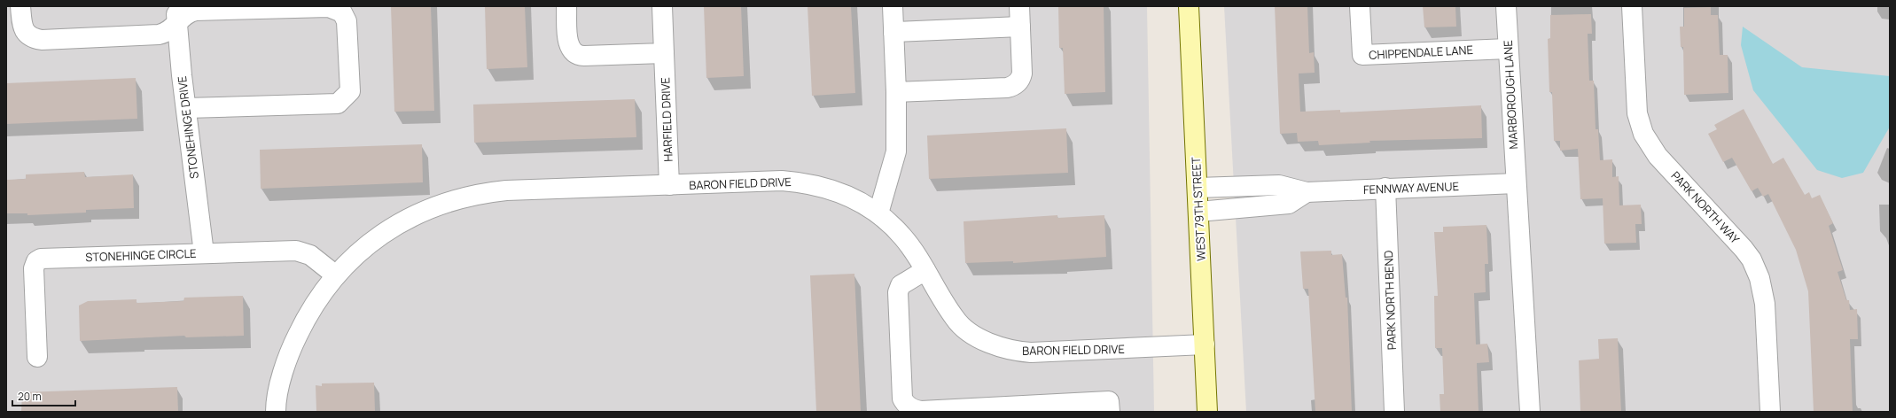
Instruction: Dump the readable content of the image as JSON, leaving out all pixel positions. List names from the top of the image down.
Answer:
{
  "streets": {
    "main road": ["WEST 79TH STREET"],
    "street": [
      "CHIPPENDALE LANE",
      "MARBOROUGH LANE",
      "HARFIELD DRIVE",
      "STONEHINGE DRIVE",
      "BARON FIELD DRIVE",
      "FENNWAY AVENUE",
      "PARK NORTH WAY",
      "STONEHINGE CIRCLE",
      "PARK NORTH BEND"
    ]
  },
  "crossings": [
    ["CHIPPENDALE LANE", "MARBOROUGH LANE"],
    ["MARBOROUGH LANE", "FENNWAY AVENUE"],
    ["HARFIELD DRIVE", "BARON FIELD DRIVE"],
    ["STONEHINGE DRIVE", "STONEHINGE CIRCLE"],
    ["BARON FIELD DRIVE", "WEST 79TH STREET"],
    ["BARON FIELD DRIVE", "STONEHINGE CIRCLE"],
    ["FENNWAY AVENUE", "WEST 79TH STREET"],
    ["FENNWAY AVENUE", "PARK NORTH BEND"]
  ],
  "scale_bar": "20 m"
}
